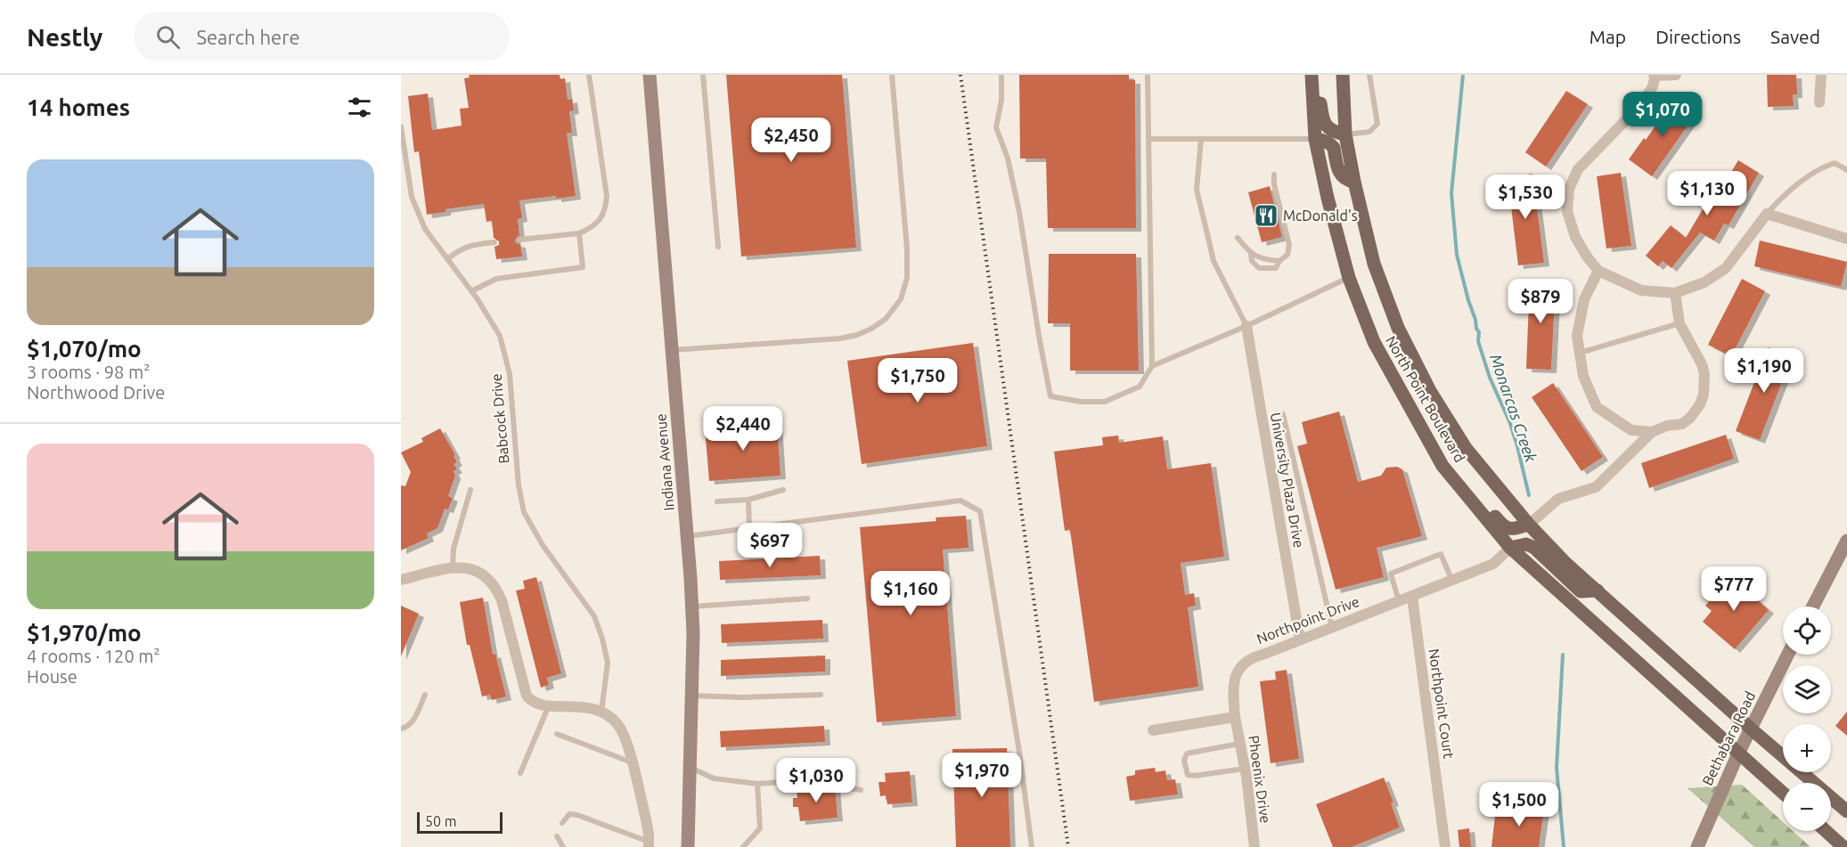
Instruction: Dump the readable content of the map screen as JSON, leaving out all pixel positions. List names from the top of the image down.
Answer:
{
  "streets": {
    "main road": ["North Point Boulevard", "Indiana Avenue", "Bethabara Road"],
    "street": [
      "University Plaza Drive",
      "Northpoint Drive",
      "Northpoint Court",
      "Phoenix Drive"
    ],
    "lane": ["Babcock Drive"]
  },
  "crossings": [
    ["North Point Boulevard", "Northpoint Drive"],
    ["North Point Boulevard", "Bethabara Road"],
    ["University Plaza Drive", "Northpoint Drive"],
    ["Northpoint Drive", "Northpoint Court"],
    ["Northpoint Drive", "Phoenix Drive"]
  ],
  "water": ["Monarcas Creek"],
  "places": {
    "restaurant": ["McDonald's"]
  },
  "scale_bar": "50 m",
  "page": {
    "header": "Nestly",
    "search": "Search here",
    "nav": ["Map", "Directions", "Saved"],
    "heading": "14 homes",
    "price": [
      "$1,070",
      "$2,450",
      "$1,130",
      "$1,530",
      "$879",
      "$1,190",
      "$1,750",
      "$2,440",
      "$697",
      "$777",
      "$1,160",
      "$1,970",
      "$1,030",
      "$1,500"
    ],
    "list": [
      {
        "name": "$1,070/mo",
        "note": "3 rooms · 98 m² · Northwood Drive"
      },
      {
        "name": "$1,970/mo",
        "note": "4 rooms · 120 m² · House"
      }
    ],
    "map_buttons": ["+", "−"],
    "scale": "50 m"
  }
}
